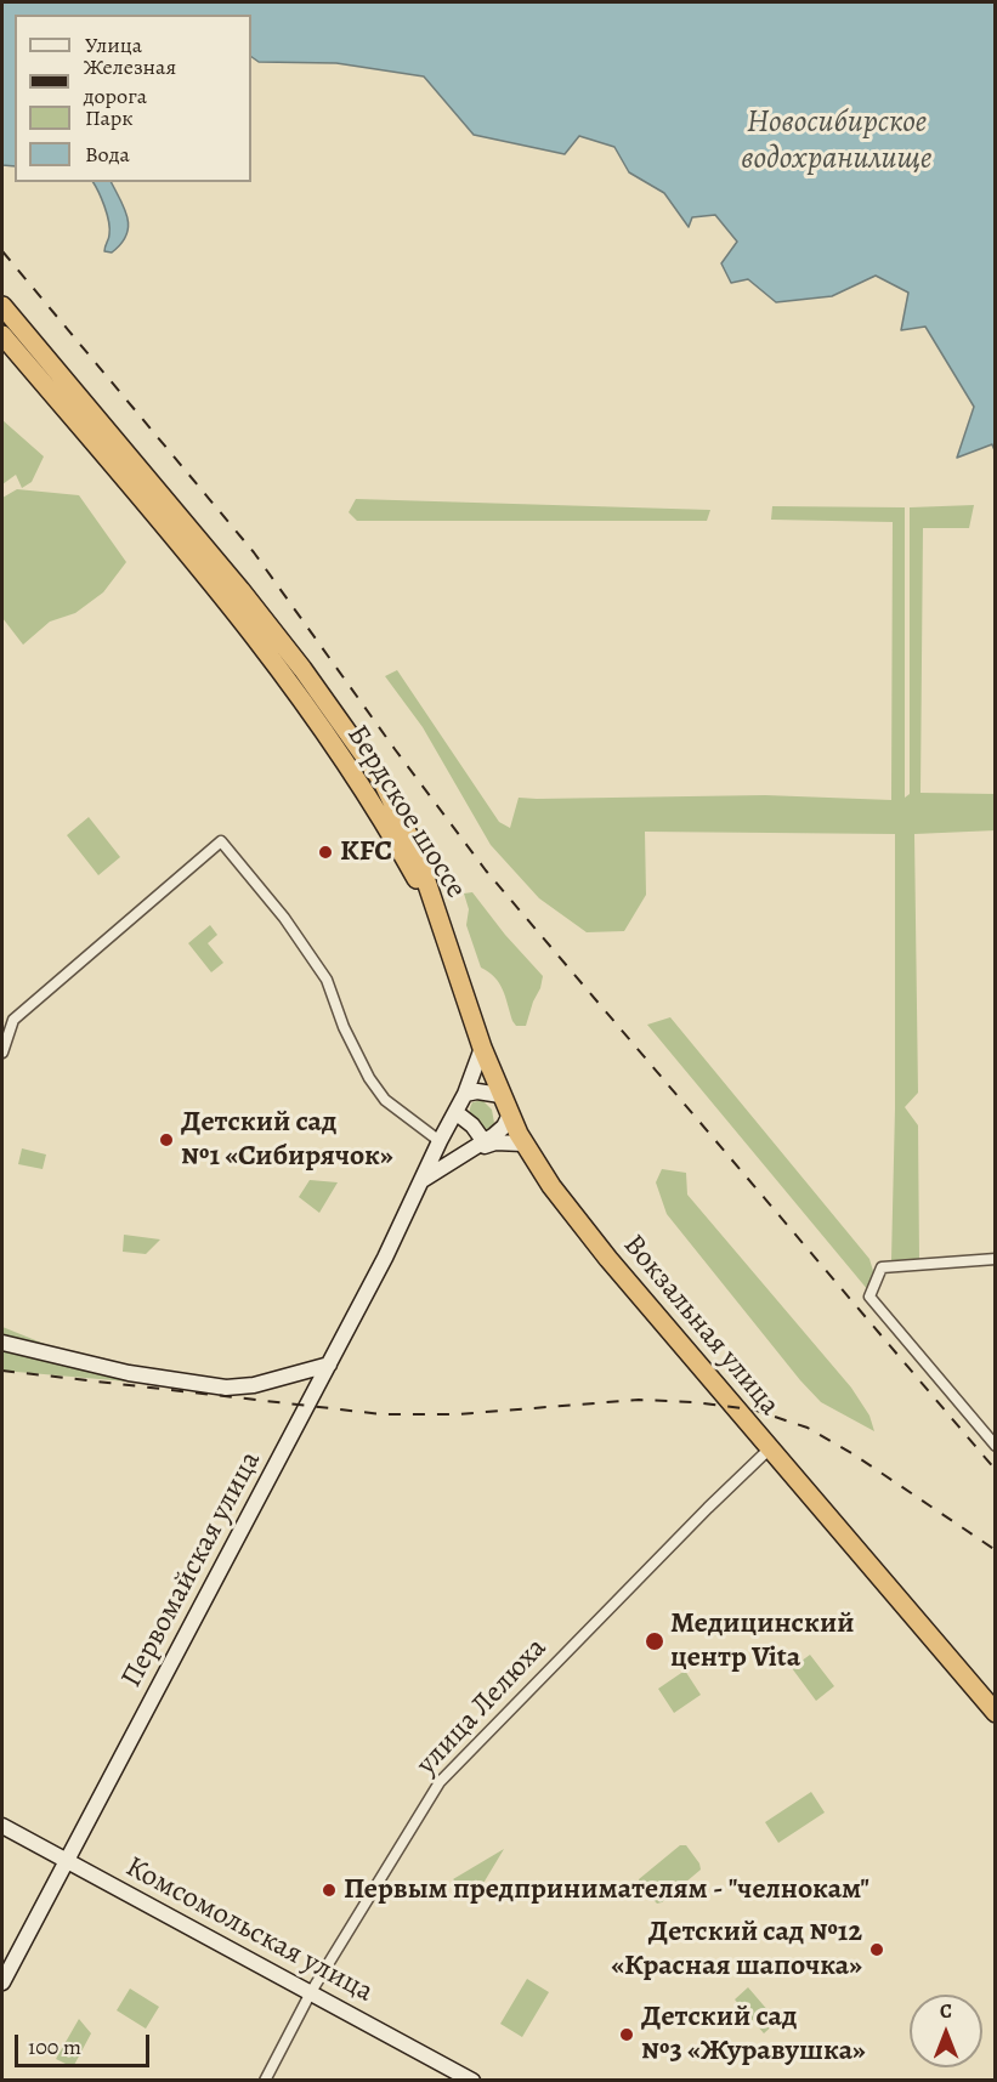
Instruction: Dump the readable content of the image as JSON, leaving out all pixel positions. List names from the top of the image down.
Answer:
{
  "streets": {
    "highway": ["Бердское шоссе", "Вокзальная улица"],
    "main road": ["Первомайская улица", "Комсомольская улица"],
    "street": ["улица Лелюха"]
  },
  "crossings": [
    ["Бердское шоссе", "Вокзальная улица"],
    ["Вокзальная улица", "Первомайская улица"],
    ["Вокзальная улица", "улица Лелюха"],
    ["Первомайская улица", "Комсомольская улица"],
    ["улица Лелюха", "Комсомольская улица"]
  ],
  "water": ["Новосибирское водохранилище"],
  "places": [
    "KFC",
    "Детский сад №1 «Сибирячок»",
    "Медицинский центр Vita",
    "Первым предпринимателям - \"челнокам\"",
    "Детский сад №12 «Красная шапочка»",
    "Детский сад №3 «Журавушка»"
  ],
  "legend": [
    "Улица",
    "Железная дорога",
    "Парк",
    "Вода"
  ],
  "scale_bar": "100 m",
  "north": "top"
}
